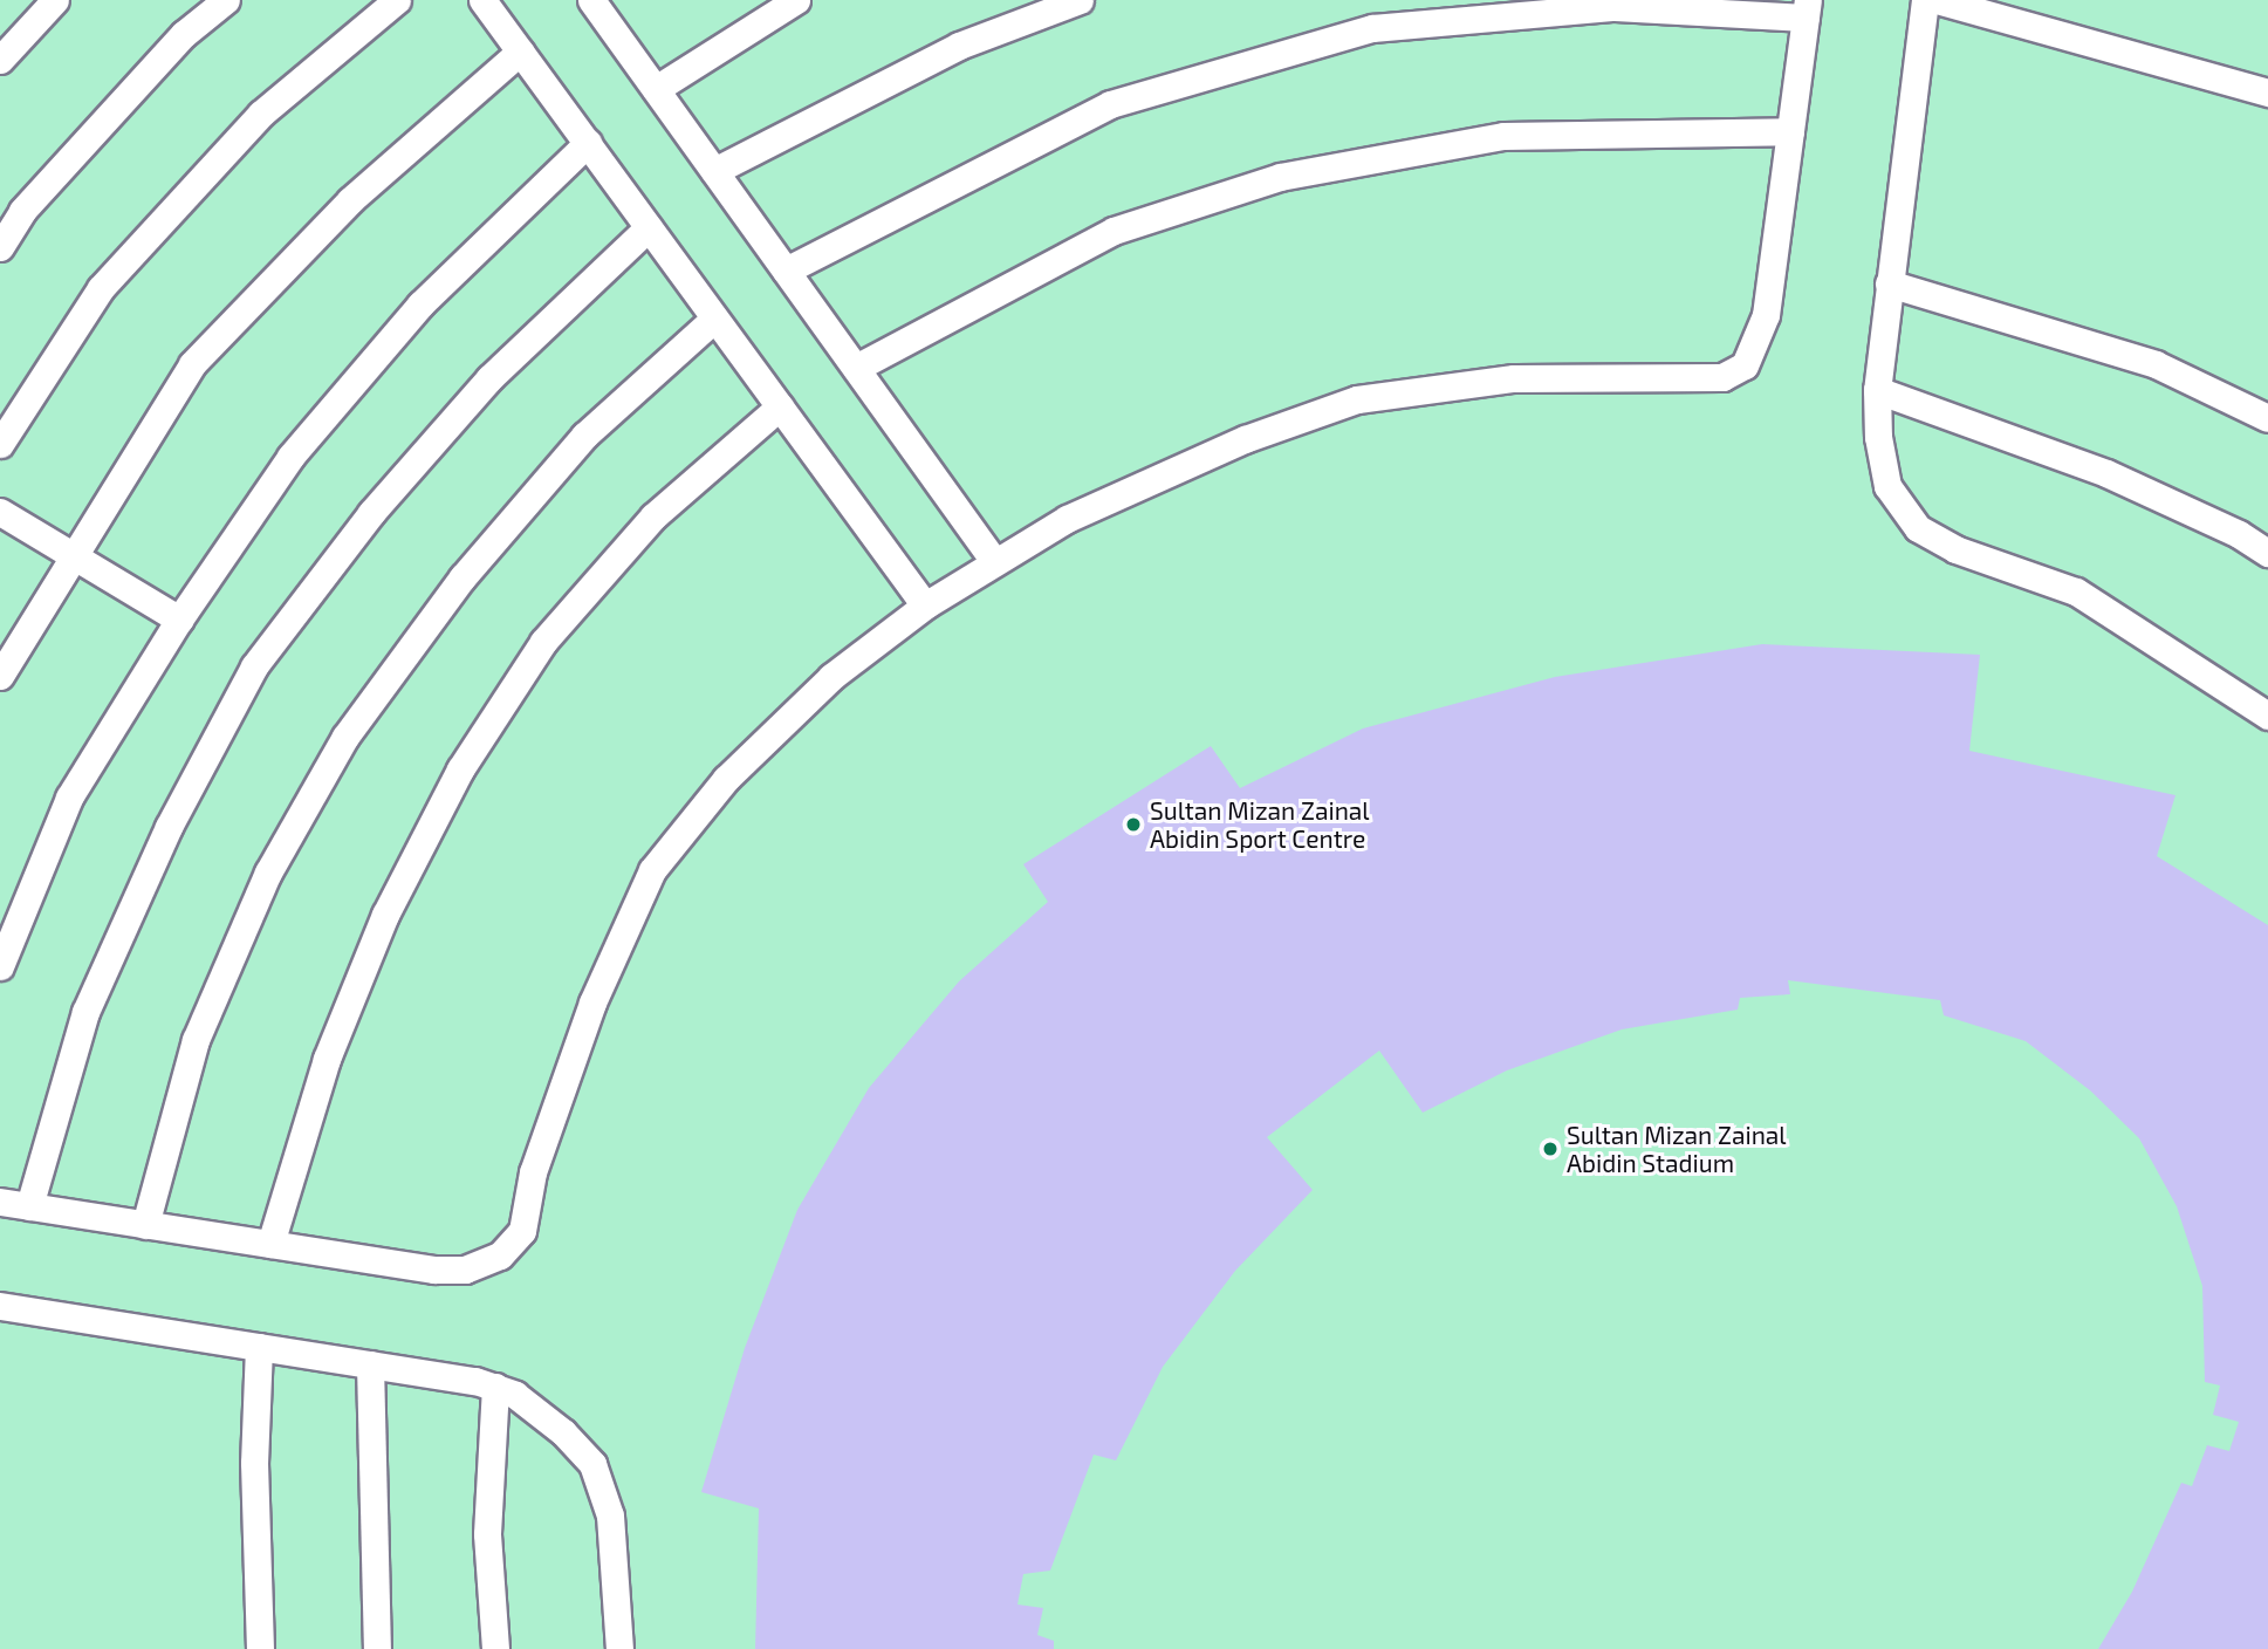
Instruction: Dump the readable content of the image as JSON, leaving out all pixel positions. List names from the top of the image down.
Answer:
{
  "places": ["Sultan Mizan Zainal Abidin Sport Centre", "Sultan Mizan Zainal Abidin Stadium"]
}
